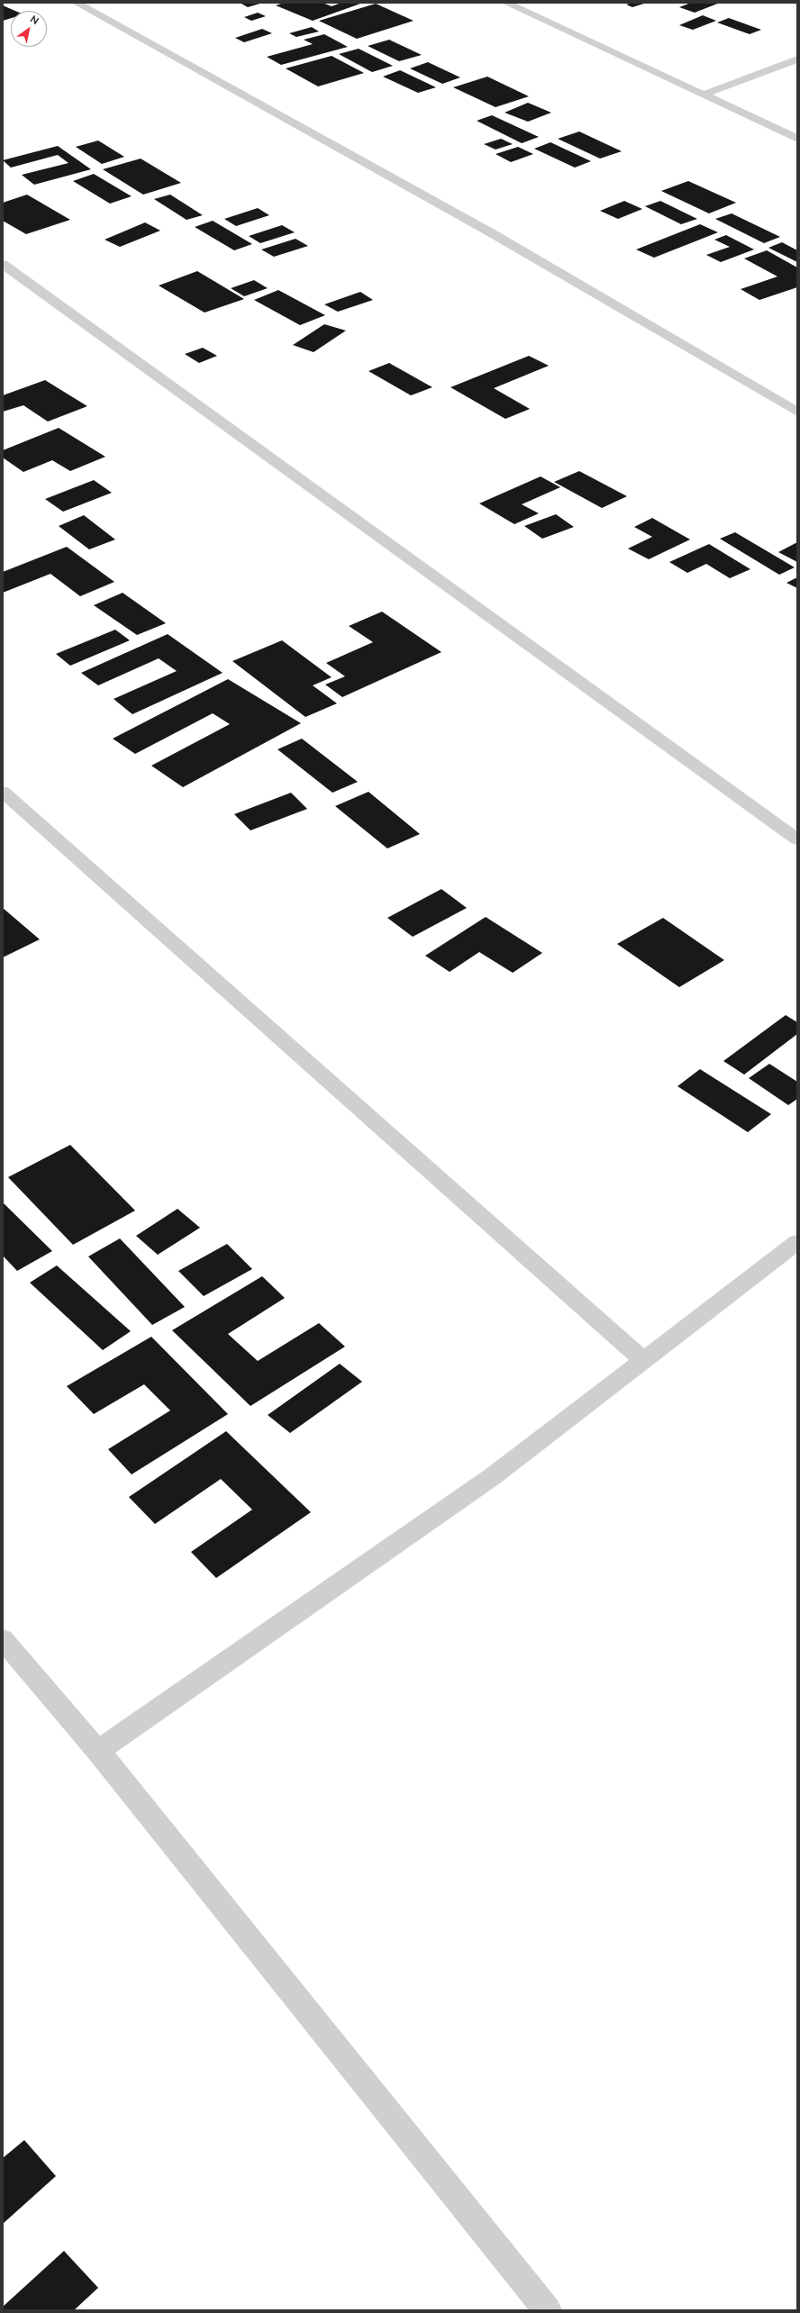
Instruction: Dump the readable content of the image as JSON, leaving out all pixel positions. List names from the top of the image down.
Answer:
{
  "north": "top right"
}
